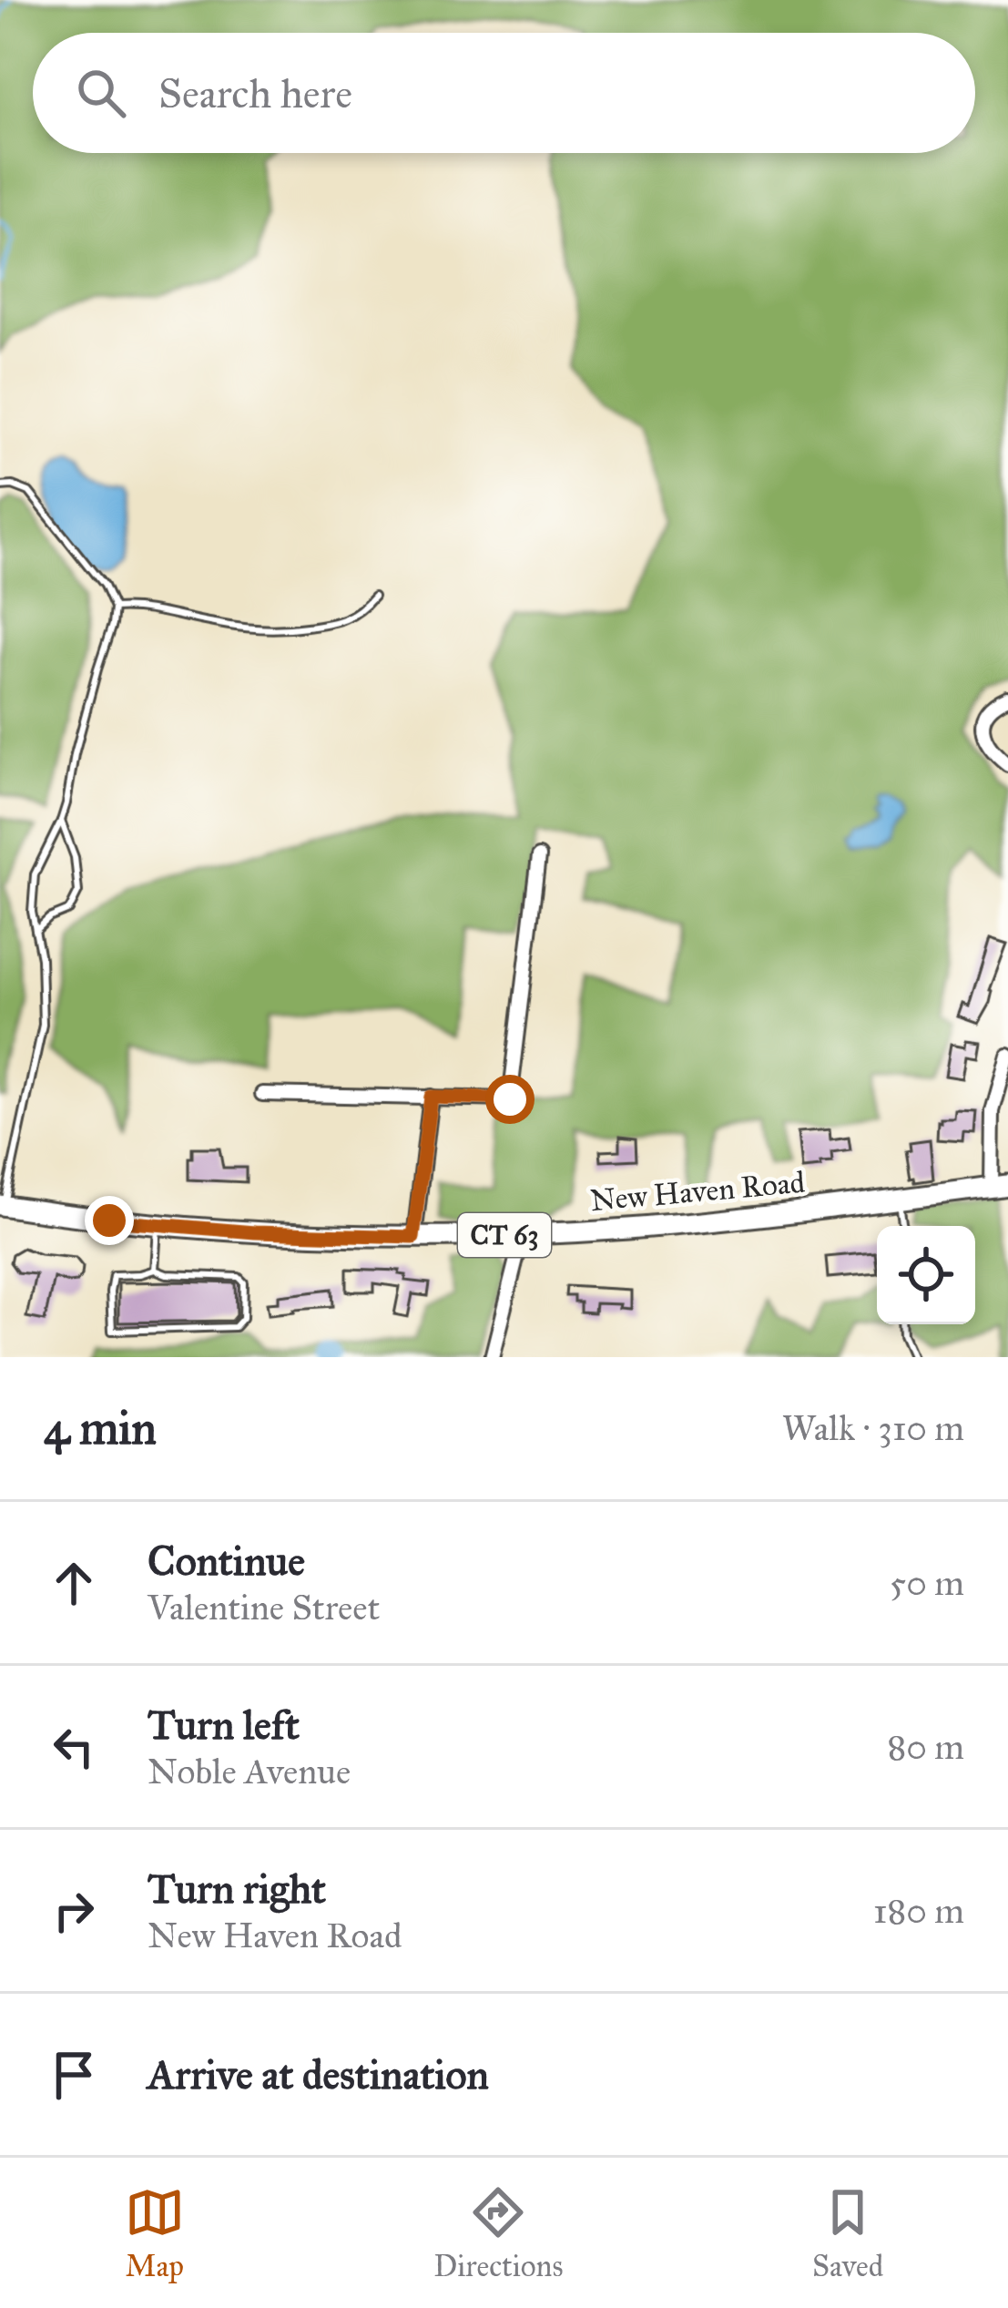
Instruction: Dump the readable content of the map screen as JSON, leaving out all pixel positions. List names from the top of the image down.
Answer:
{
  "streets": {
    "main road": ["New Haven Road", "CT 63"]
  },
  "page": {
    "search": "Search here",
    "heading": ["4 min", "Walk · 310 m"],
    "list": [
      ["Continue", "Valentine Street", "50 m"],
      ["Turn left", "Noble Avenue", "80 m"],
      ["Turn right", "New Haven Road", "180 m"],
      "Arrive at destination"
    ],
    "nav": ["Map", "Directions", "Saved"]
  }
}
